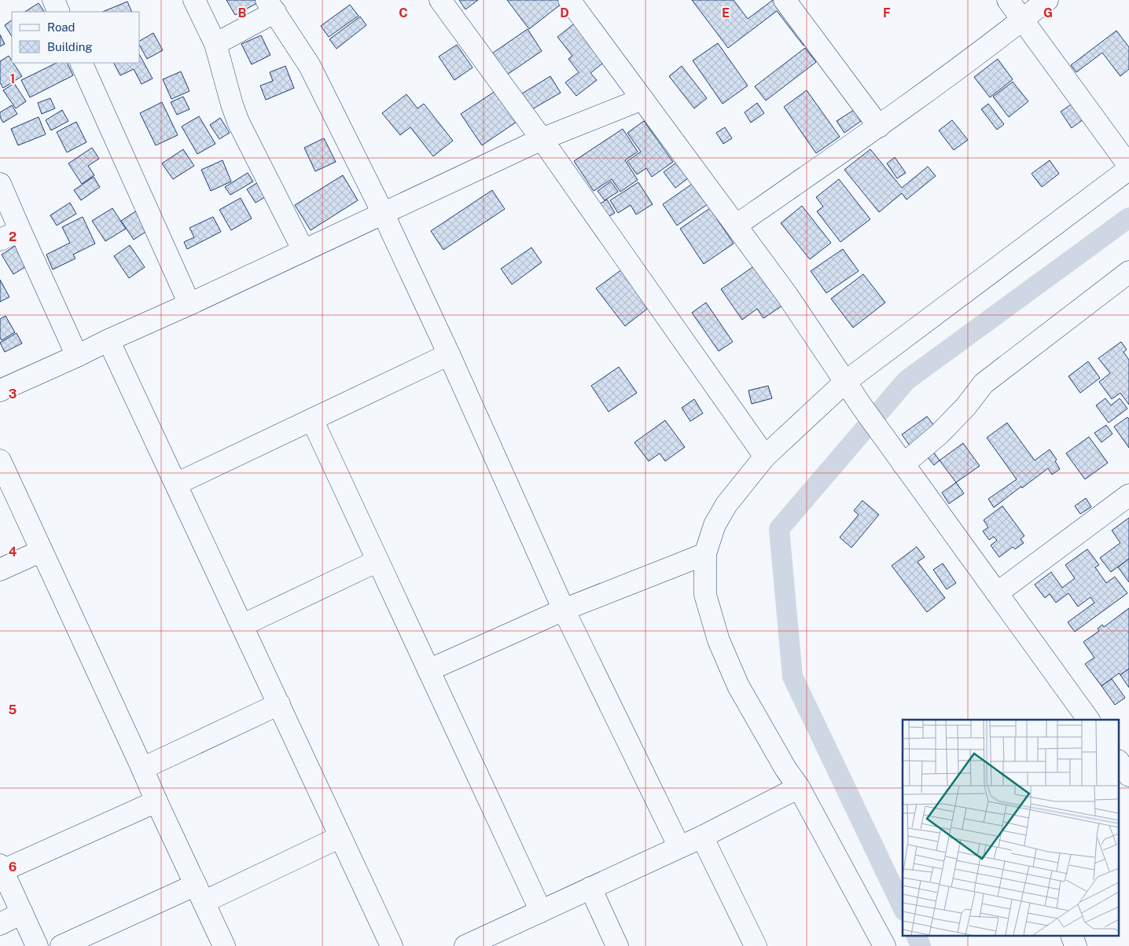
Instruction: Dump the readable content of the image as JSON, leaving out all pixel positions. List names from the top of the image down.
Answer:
{
  "legend": ["Road", "Building"],
  "grid": {
    "columns": [
      "B",
      "C",
      "D",
      "E",
      "F",
      "G"
    ],
    "rows": [
      "1",
      "2",
      "3",
      "4",
      "5",
      "6"
    ]
  }
}
